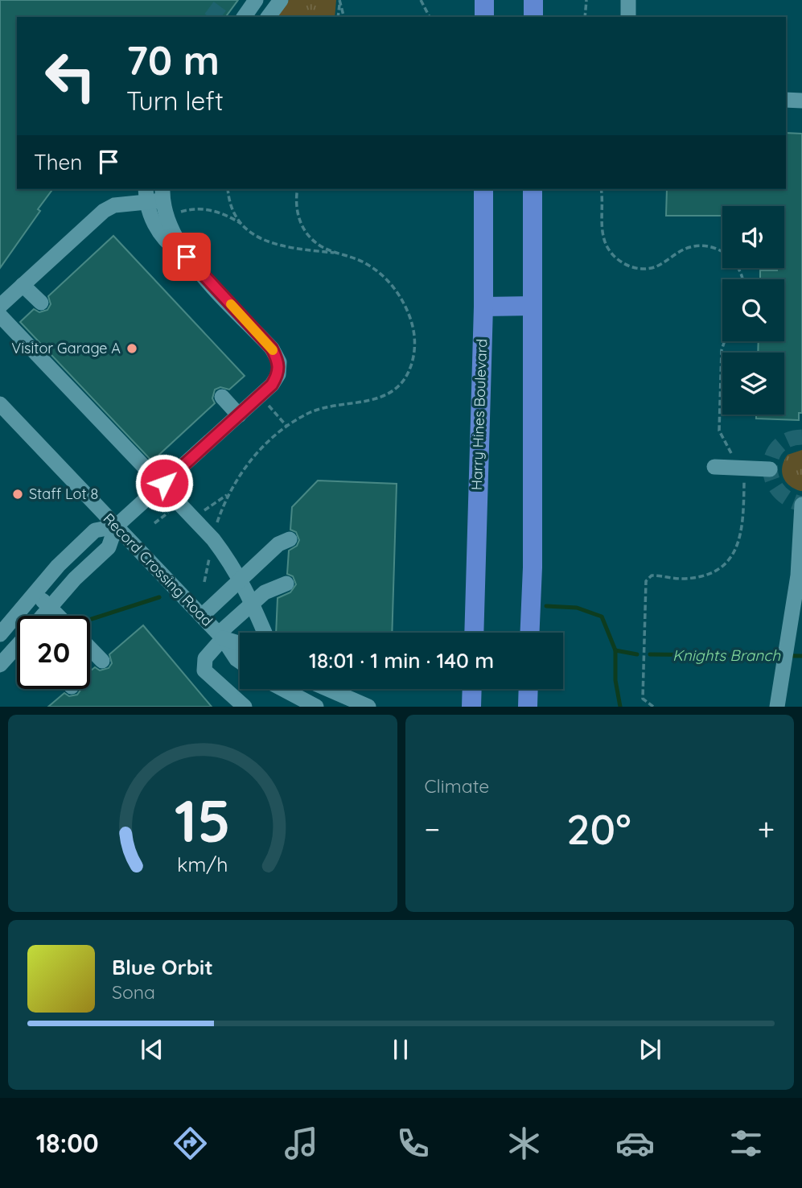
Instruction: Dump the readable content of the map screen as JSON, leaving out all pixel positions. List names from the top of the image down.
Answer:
{
  "streets": {
    "main road": ["Harry Hines Boulevard"],
    "street": ["Record Crossing Road"]
  },
  "water": ["Knights Branch"],
  "places": ["Visitor Garage A", "Staff Lot 8"],
  "page": {
    "turn": ["70 m", "Turn left"],
    "then": "Then",
    "limit": "20",
    "trip": "18:01 · 1 min · 140 m",
    "tile": "Climate",
    "heat": ["−", "20°", "+"],
    "song": ["Blue Orbit", "Sona"],
    "tabs": "18:00",
    "gauge": ["15", "km/h"]
  }
}
